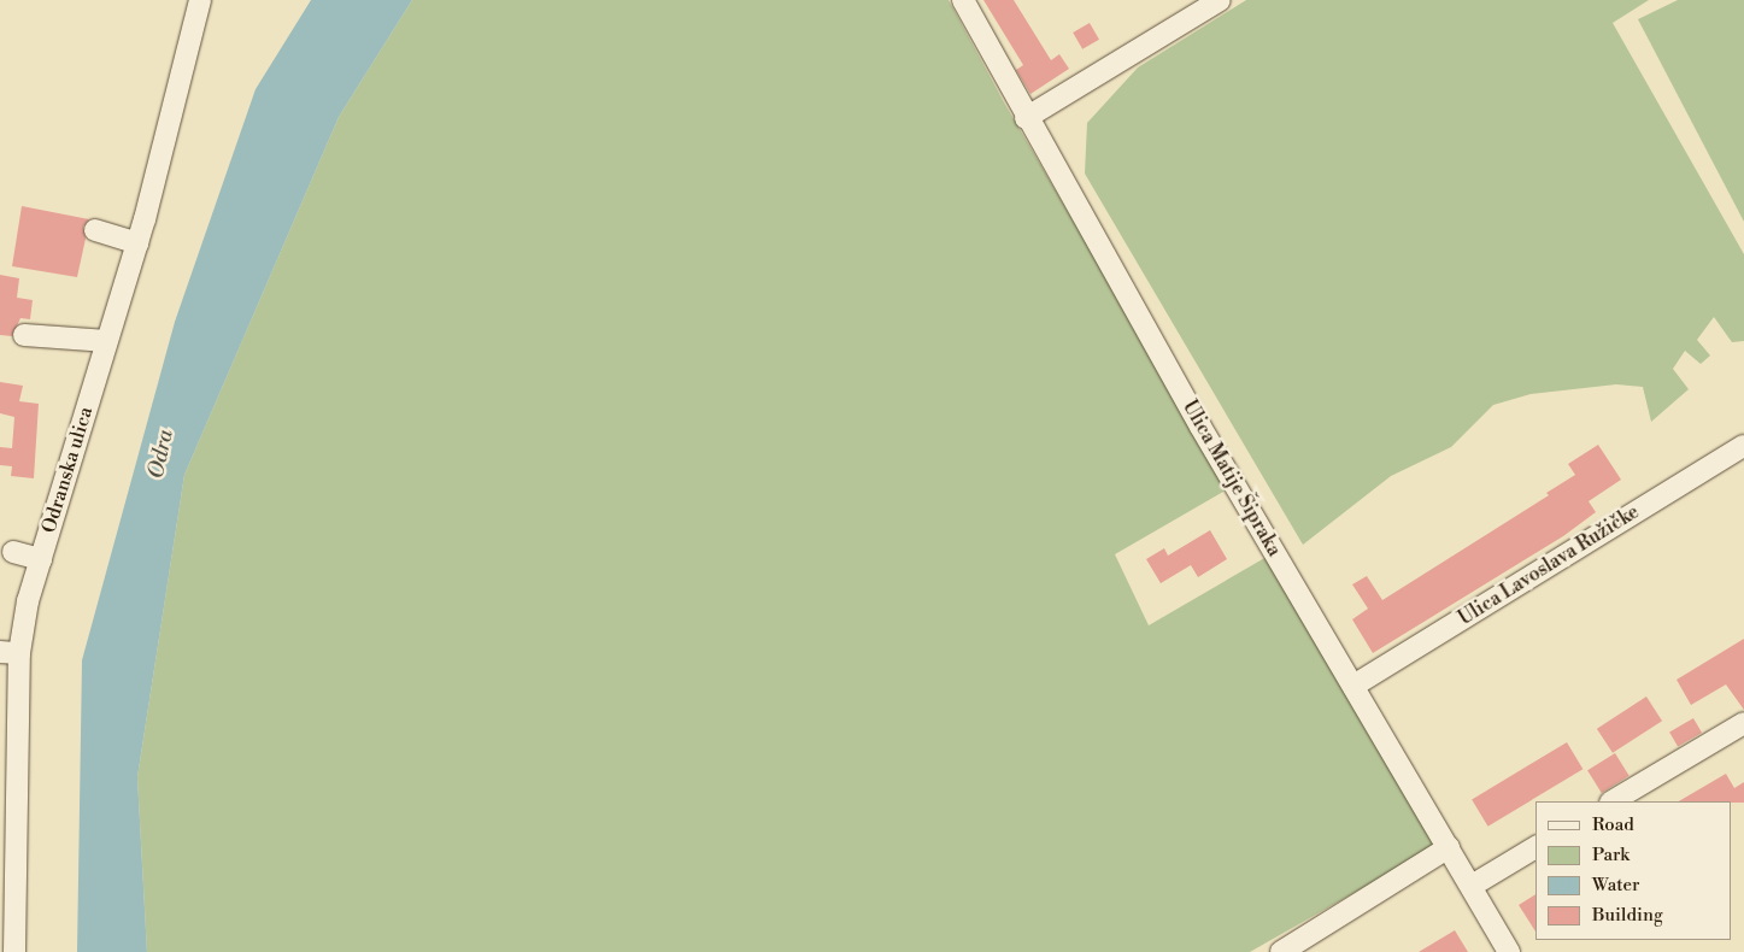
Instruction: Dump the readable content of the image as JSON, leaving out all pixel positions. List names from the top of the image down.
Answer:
{
  "streets": {
    "street": ["Odranska ulica", "Ulica Matije Šipraka", "Ulica Lavoslava Ružičke"]
  },
  "crossings": [
    ["Ulica Matije Šipraka", "Ulica Lavoslava Ružičke"]
  ],
  "water": ["Odra"],
  "legend": [
    "Road",
    "Park",
    "Water",
    "Building"
  ]
}
